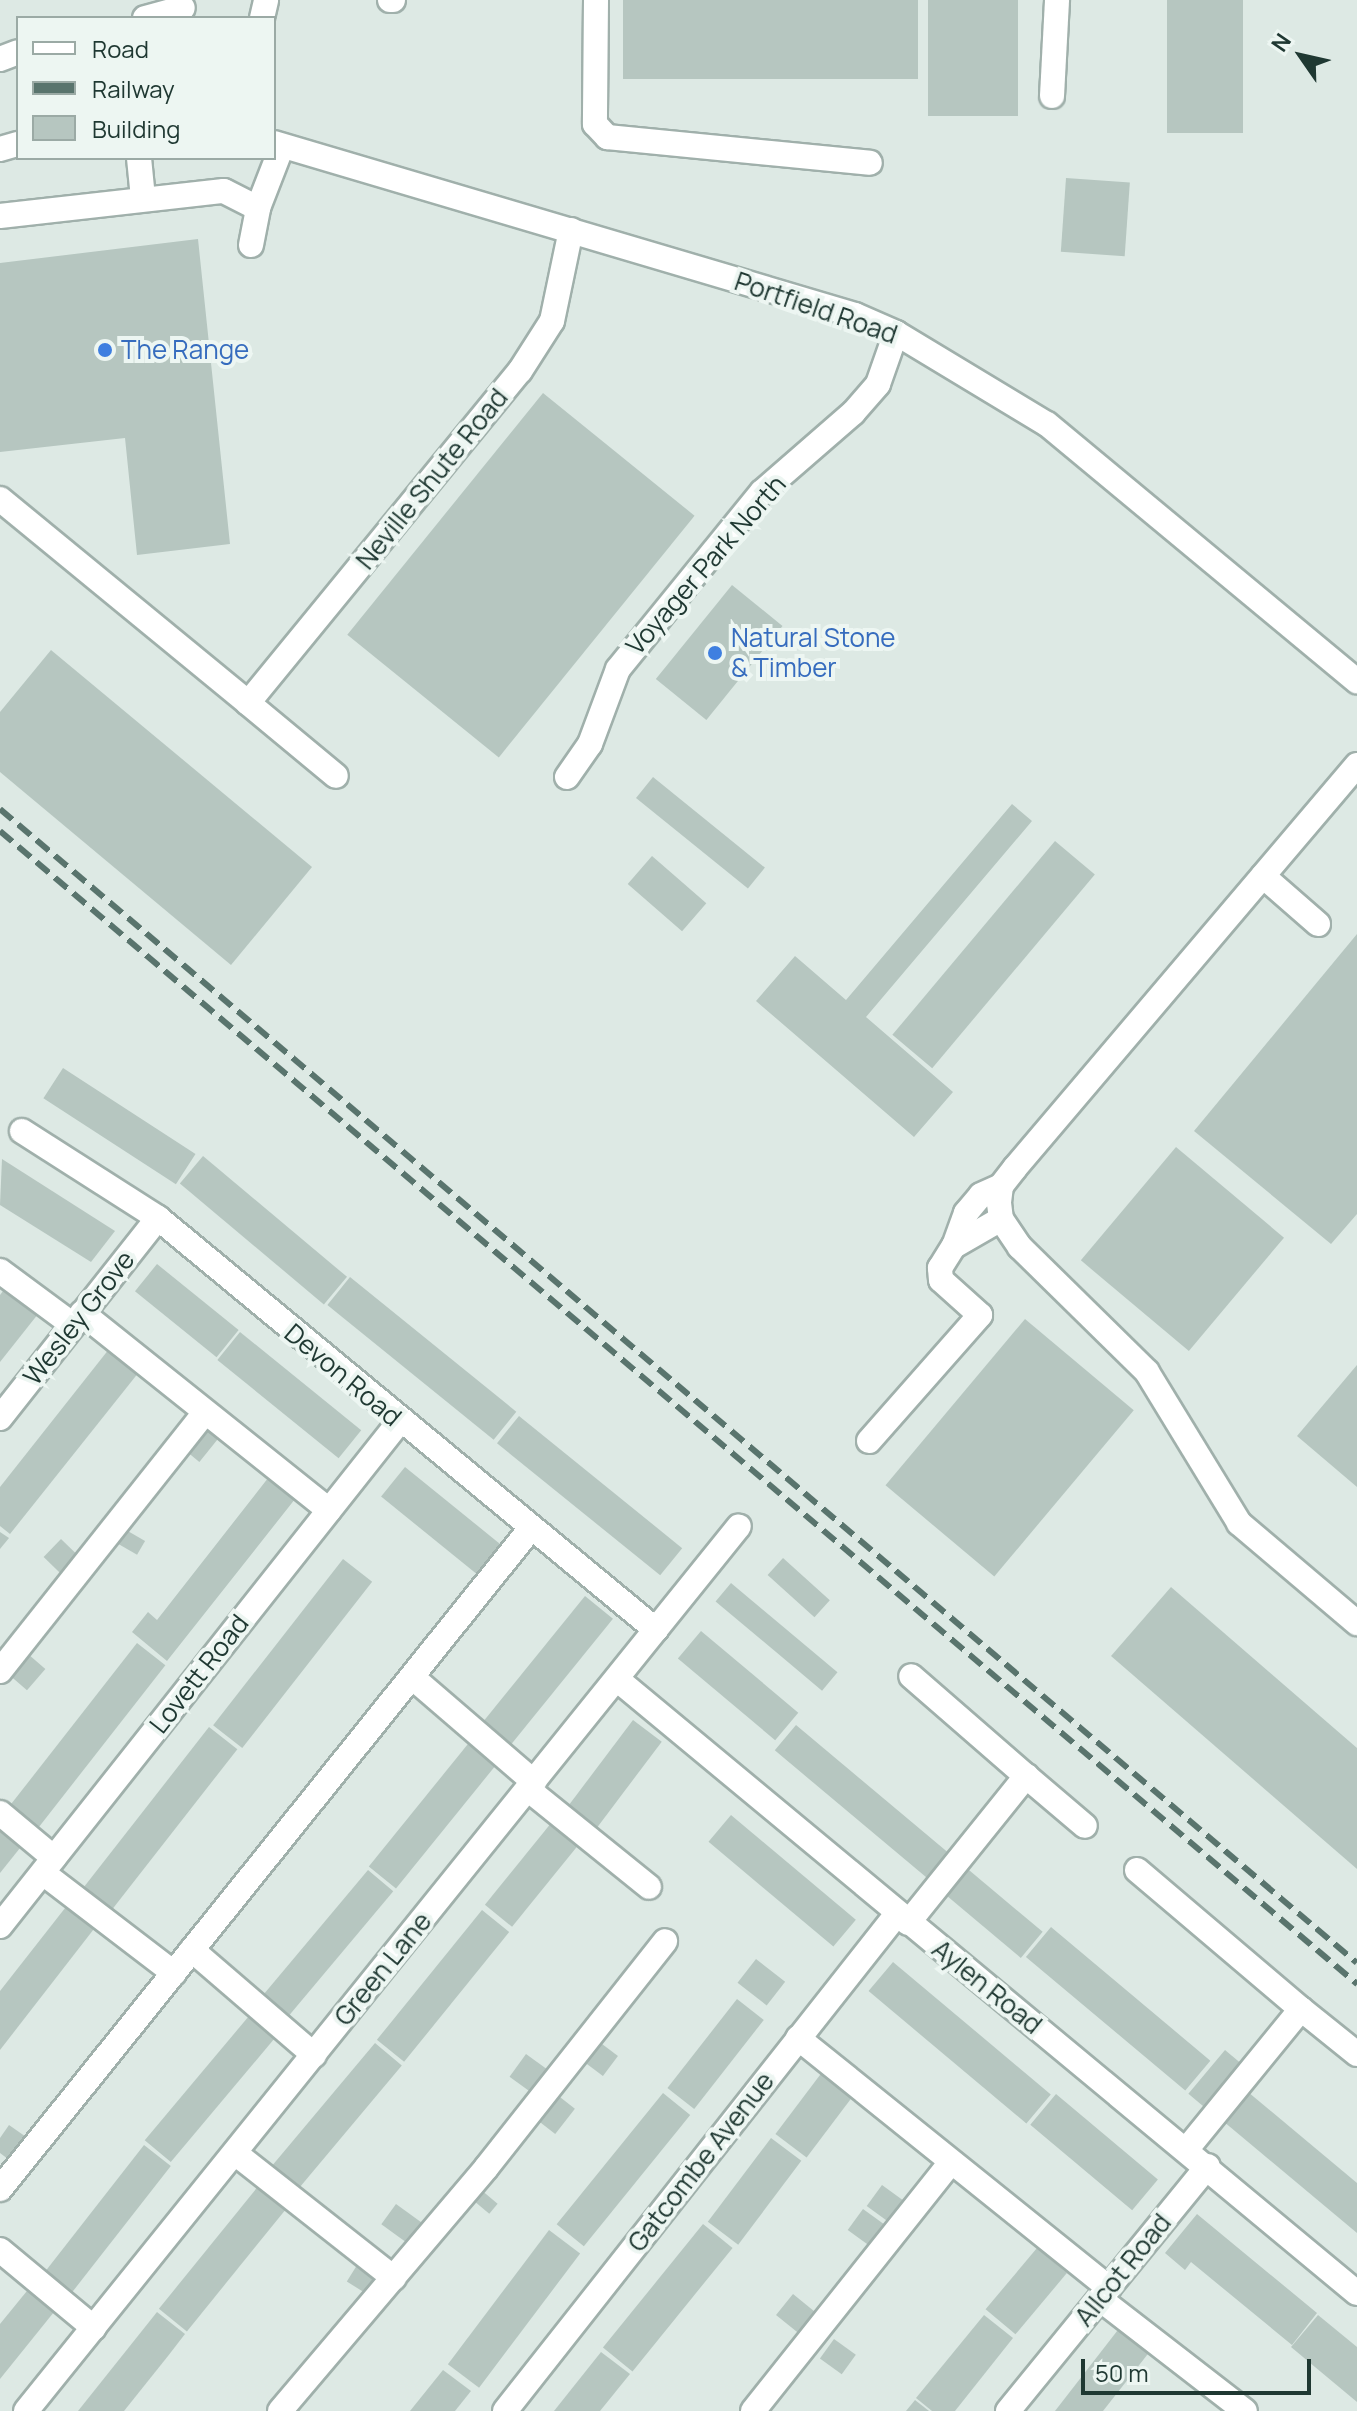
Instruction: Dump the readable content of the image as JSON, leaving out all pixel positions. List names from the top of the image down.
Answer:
{
  "streets": {
    "street": [
      "Portfield Road",
      "Neville Shute Road",
      "Voyager Park North",
      "Wesley Grove",
      "Devon Road",
      "Lovett Road",
      "Green Lane",
      "Aylen Road",
      "Gatcombe Avenue",
      "Allcot Road"
    ]
  },
  "crossings": [
    ["Portfield Road", "Neville Shute Road"],
    ["Portfield Road", "Voyager Park North"],
    ["Wesley Grove", "Devon Road"],
    ["Devon Road", "Lovett Road"],
    ["Devon Road", "Green Lane"],
    ["Green Lane", "Aylen Road"],
    ["Aylen Road", "Gatcombe Avenue"],
    ["Aylen Road", "Allcot Road"]
  ],
  "places": ["The Range", "Natural Stone & Timber"],
  "legend": ["Road", "Railway", "Building"],
  "scale_bar": "50 m",
  "north": "top left"
}
